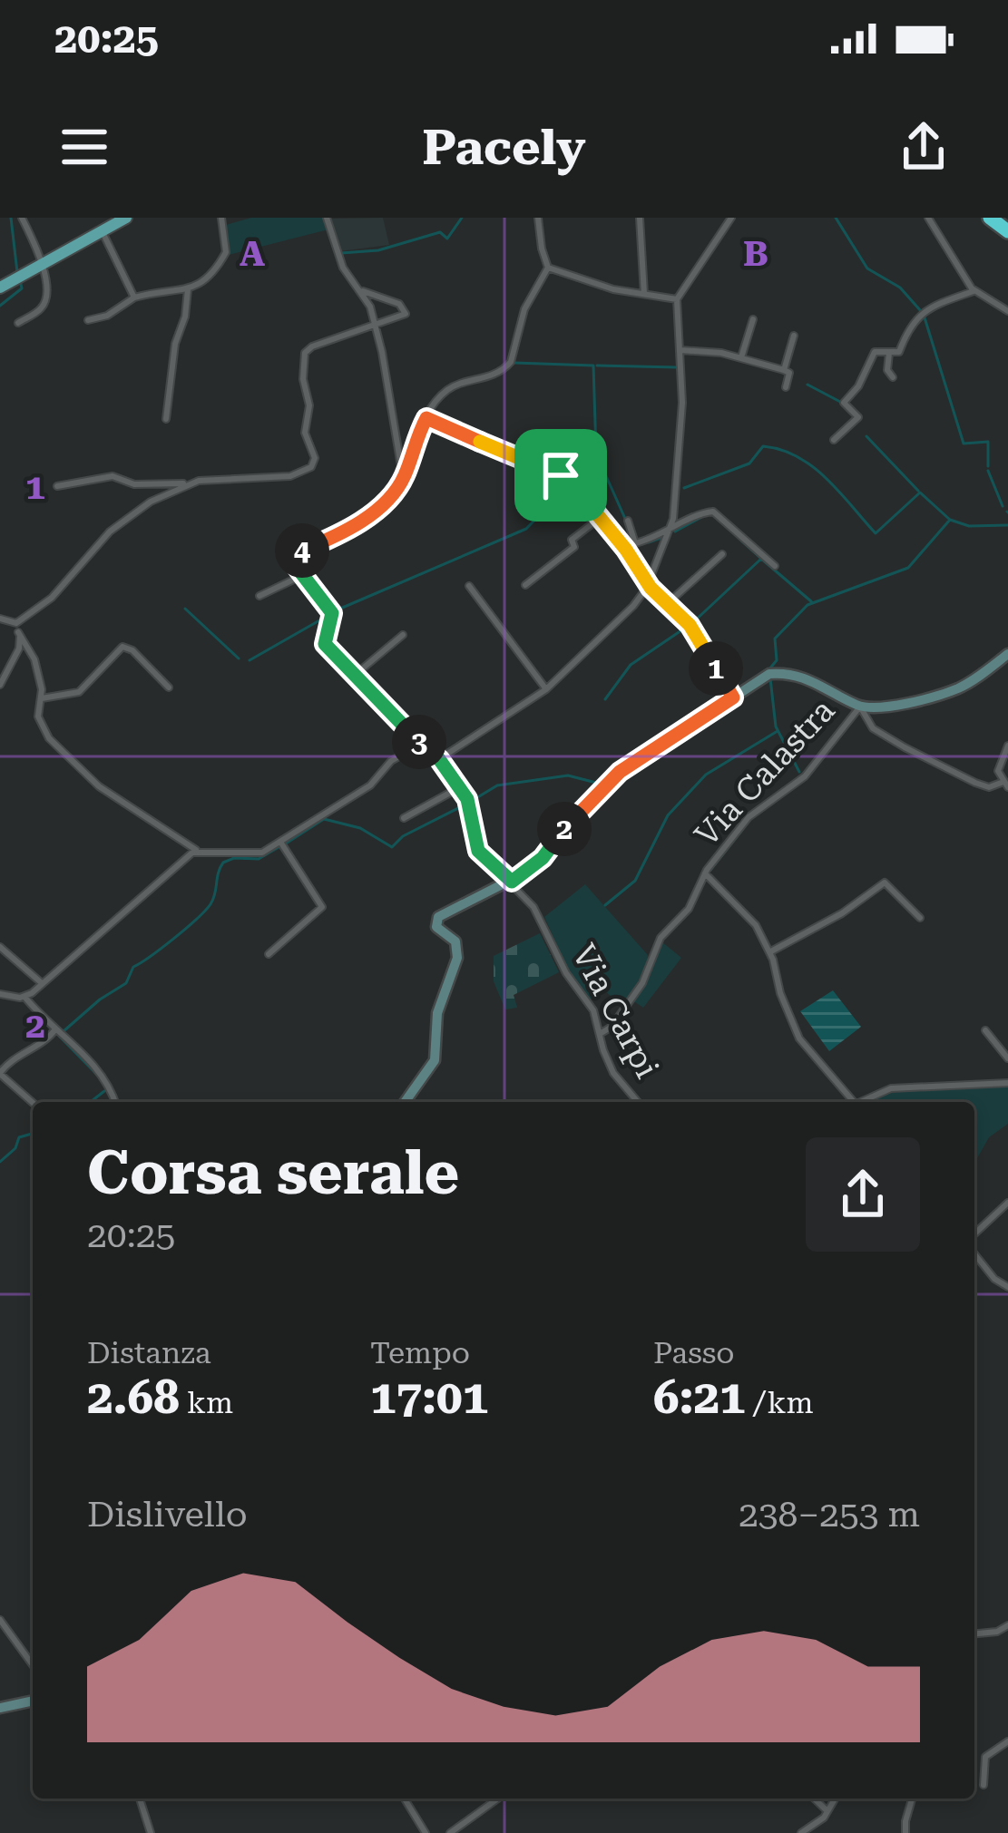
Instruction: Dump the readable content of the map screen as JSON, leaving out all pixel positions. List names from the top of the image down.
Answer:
{
  "streets": {
    "street": ["Via Calastra", "Via Carpi"]
  },
  "crossings": [
    ["Via Calastra", "Via Carpi"]
  ],
  "page": {
    "status": "20:25",
    "header": "Pacely",
    "pins": [
      "4",
      "1",
      "3",
      "2"
    ],
    "heading": ["Corsa serale", "20:25"],
    "stats": [
      ["Distanza", "2.68 km"],
      ["Tempo", "17:01"],
      ["Passo", "6:21 /km"]
    ],
    "chart": ["Dislivello", "238–253 m"]
  },
  "grid": {
    "columns": ["A", "B"],
    "rows": ["1", "2"]
  }
}
